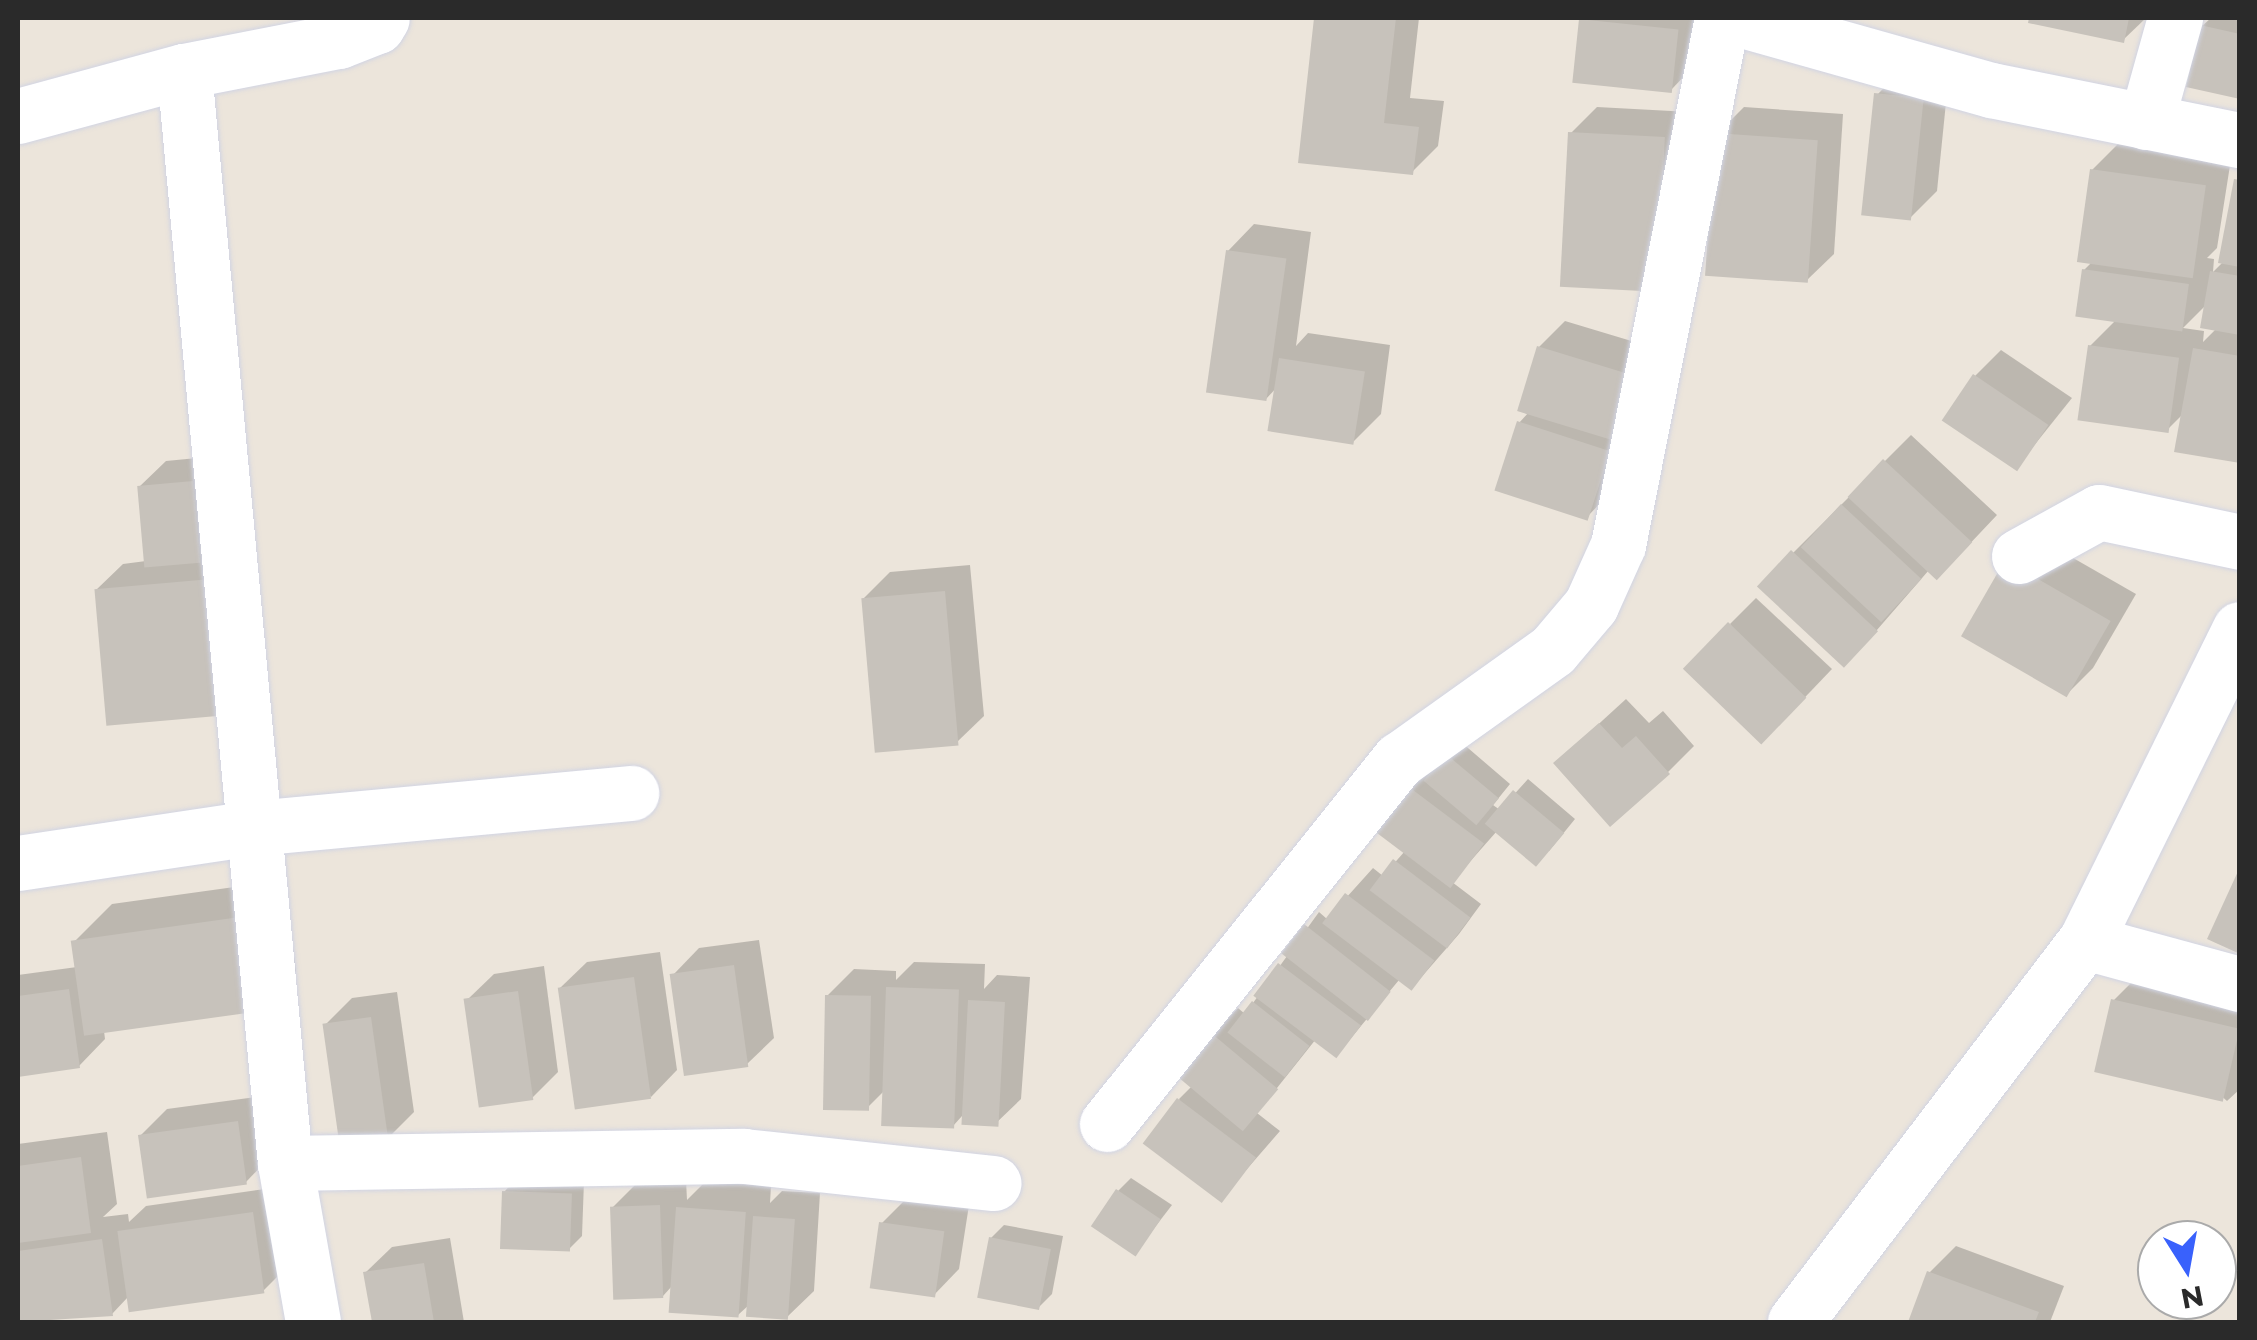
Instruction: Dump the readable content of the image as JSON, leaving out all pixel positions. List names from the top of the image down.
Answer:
{
  "north": "bottom"
}
